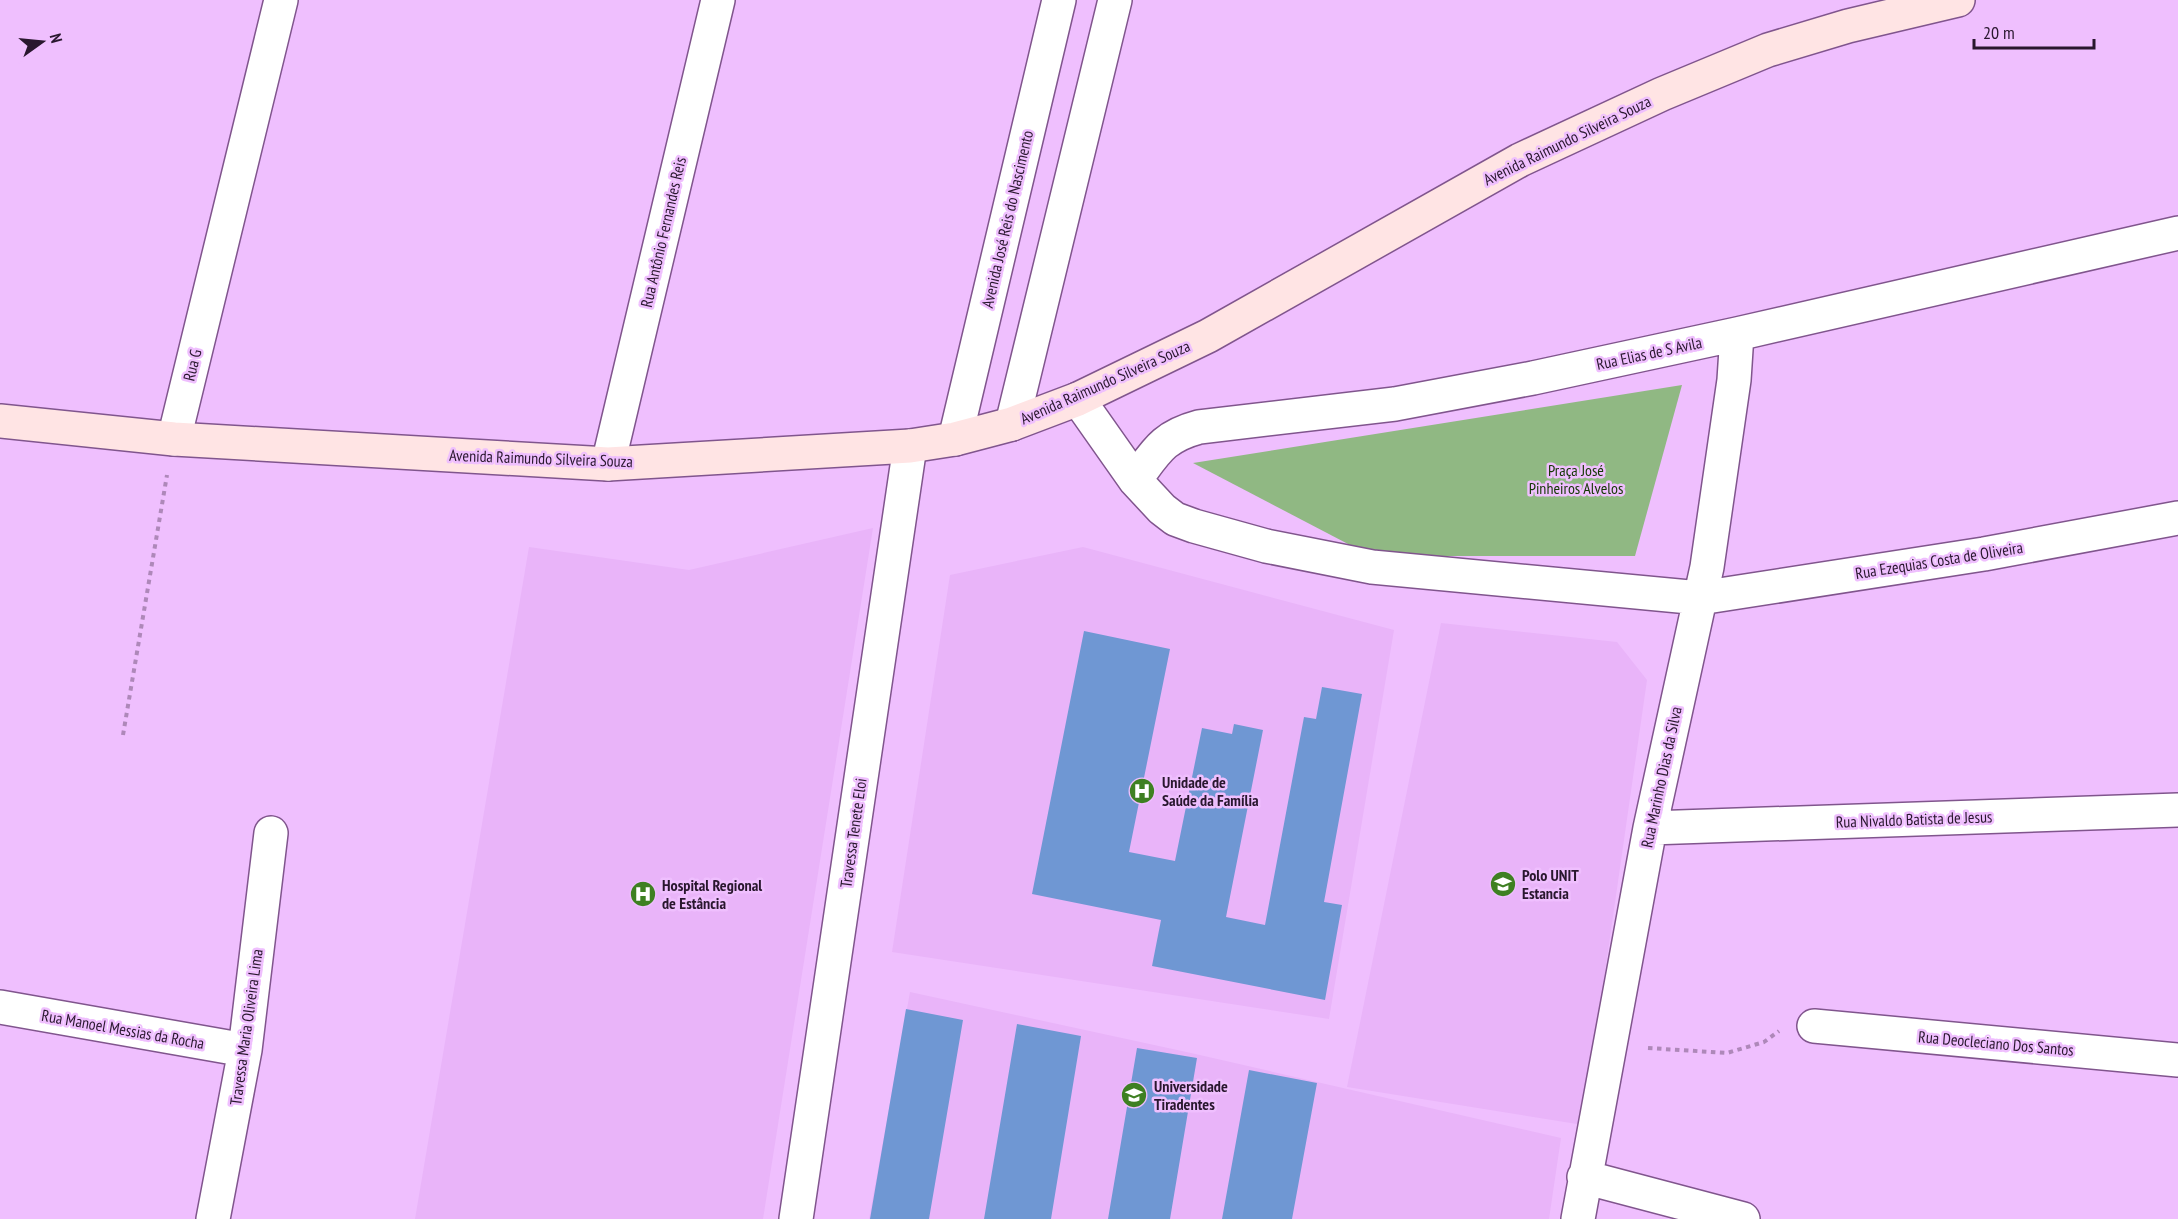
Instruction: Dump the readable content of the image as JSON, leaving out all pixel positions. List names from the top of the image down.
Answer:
{
  "streets": {
    "street": [
      "Avenida Raimundo Silveira Souza",
      "Avenida José Reis do Nascimento",
      "Rua Antônio Fernandes Reis",
      "Rua Elias de S Avila",
      "Rua G",
      "Rua Ezequias Costa de Oliveira",
      "Rua Marinho Dias da Silva",
      "Rua Nivaldo Batista de Jesus",
      "Travessa Tenete Eloi",
      "Travessa Maria Oliveira Lima",
      "Rua Manoel Messias da Rocha",
      "Rua Deocleciano Dos Santos"
    ]
  },
  "crossings": [
    ["Avenida Raimundo Silveira Souza", "Avenida José Reis do Nascimento"],
    ["Avenida Raimundo Silveira Souza", "Rua Antônio Fernandes Reis"],
    ["Avenida Raimundo Silveira Souza", "Rua G"],
    ["Avenida Raimundo Silveira Souza", "Rua Ezequias Costa de Oliveira"],
    ["Avenida Raimundo Silveira Souza", "Travessa Tenete Eloi"],
    ["Rua Elias de S Avila", "Rua Ezequias Costa de Oliveira"],
    ["Rua Elias de S Avila", "Rua Marinho Dias da Silva"],
    ["Rua Ezequias Costa de Oliveira", "Rua Marinho Dias da Silva"],
    ["Rua Marinho Dias da Silva", "Rua Nivaldo Batista de Jesus"],
    ["Travessa Maria Oliveira Lima", "Rua Manoel Messias da Rocha"]
  ],
  "parks": ["Praça José Pinheiros Alvelos"],
  "places": {
    "hospital": ["Unidade de Saúde da Família", "Hospital Regional de Estância"],
    "school or university": ["Polo UNIT Estancia", "Universidade Tiradentes"]
  },
  "scale_bar": "20 m",
  "north": "right"
}
